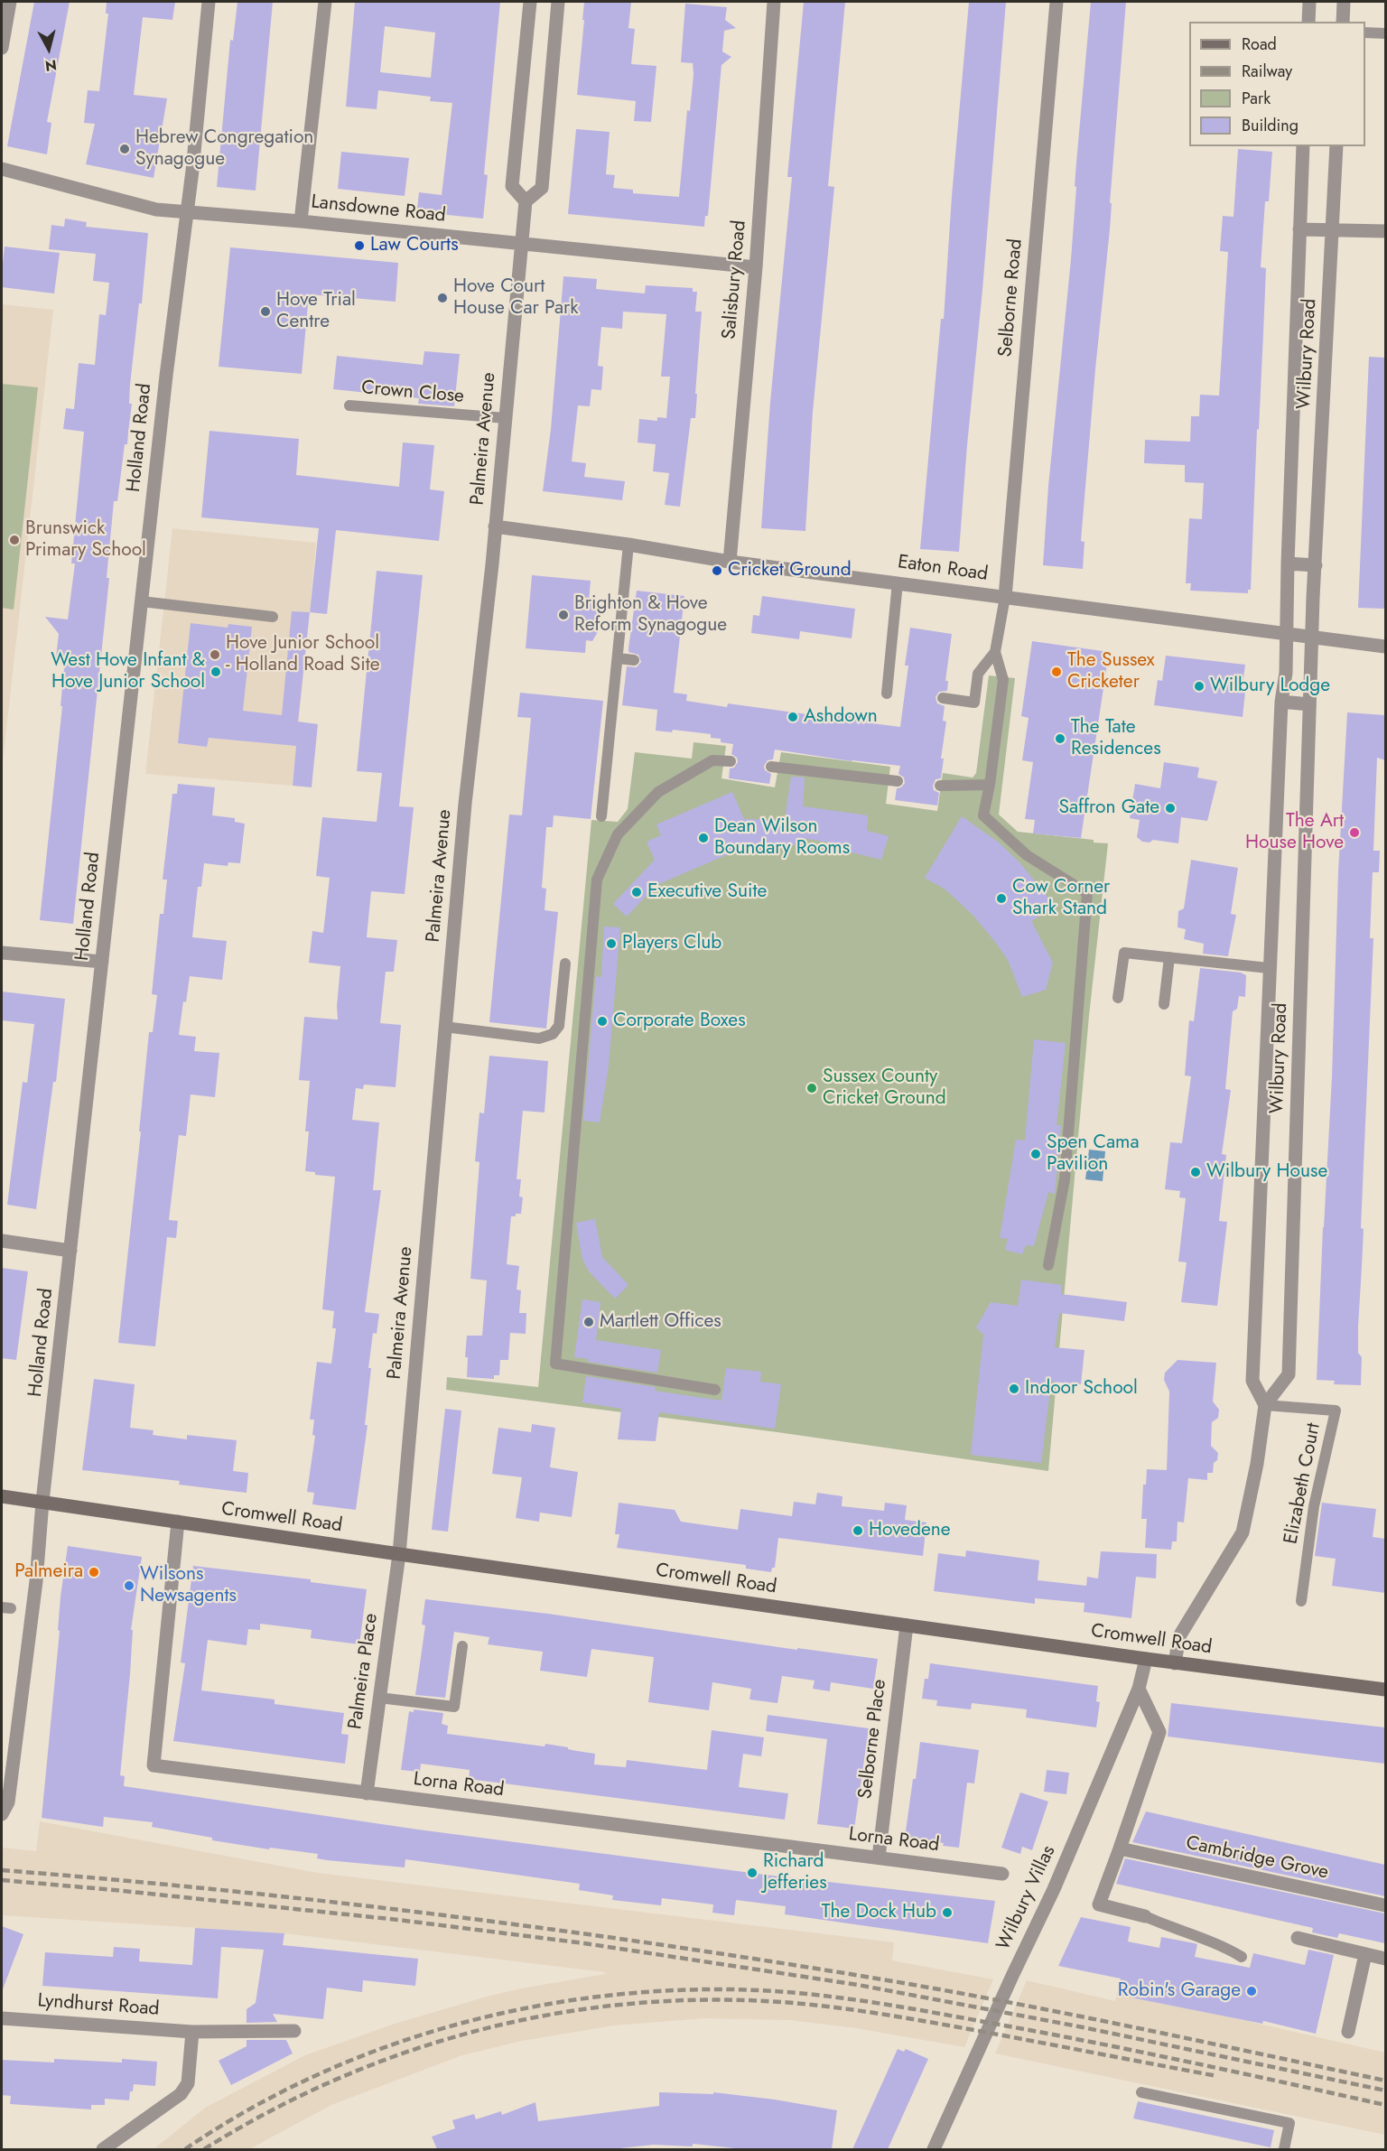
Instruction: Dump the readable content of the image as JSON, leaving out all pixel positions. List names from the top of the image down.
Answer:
{
  "streets": {
    "main road": ["Cromwell Road"],
    "street": [
      "Lansdowne Road",
      "Salisbury Road",
      "Selborne Road",
      "Wilbury Road",
      "Holland Road",
      "Palmeira Avenue",
      "Eaton Road",
      "Palmeira Place",
      "Selborne Place",
      "Lorna Road",
      "Cambridge Grove",
      "Wilbury Villas",
      "Lyndhurst Road"
    ],
    "lane": ["Crown Close", "Elizabeth Court"]
  },
  "crossings": [
    ["Lansdowne Road", "Salisbury Road"],
    ["Lansdowne Road", "Holland Road"],
    ["Lansdowne Road", "Palmeira Avenue"],
    ["Salisbury Road", "Eaton Road"],
    ["Selborne Road", "Eaton Road"],
    ["Wilbury Road", "Eaton Road"],
    ["Wilbury Road", "Elizabeth Court"],
    ["Crown Close", "Palmeira Avenue"],
    ["Holland Road", "Cromwell Road"],
    ["Palmeira Avenue", "Eaton Road"],
    ["Palmeira Avenue", "Cromwell Road"],
    ["Palmeira Avenue", "Palmeira Place"],
    ["Cromwell Road", "Palmeira Place"],
    ["Cromwell Road", "Selborne Place"],
    ["Cromwell Road", "Lorna Road"],
    ["Cromwell Road", "Wilbury Villas"],
    ["Palmeira Place", "Lorna Road"],
    ["Selborne Place", "Lorna Road"]
  ],
  "places": [
    "Hebrew Congregation Synagogue",
    "Law Courts",
    "Hove Court House Car Park",
    "Hove Trial Centre",
    "Brunswick Primary School",
    "Cricket Ground",
    "Brighton & Hove Reform Synagogue",
    "Hove Junior School - Holland Road Site",
    "West Hove Infant & Hove Junior School",
    "The Sussex Cricketer",
    "Wilbury Lodge",
    "Ashdown",
    "The Tate Residences",
    "Saffron Gate",
    "The Art House Hove",
    "Dean Wilson Boundary Rooms",
    "Executive Suite",
    "Cow Corner Shark Stand",
    "Players Club",
    "Corporate Boxes",
    "Sussex County Cricket Ground",
    "Spen Cama Pavilion",
    "Wilbury House",
    "Martlett Offices",
    "Indoor School",
    "Hovedene",
    "Palmeira",
    "Wilsons Newsagents",
    "Richard Jefferies",
    "The Dock Hub",
    "Robin's Garage"
  ],
  "legend": [
    "Road",
    "Railway",
    "Park",
    "Building"
  ],
  "north": "bottom"
}
